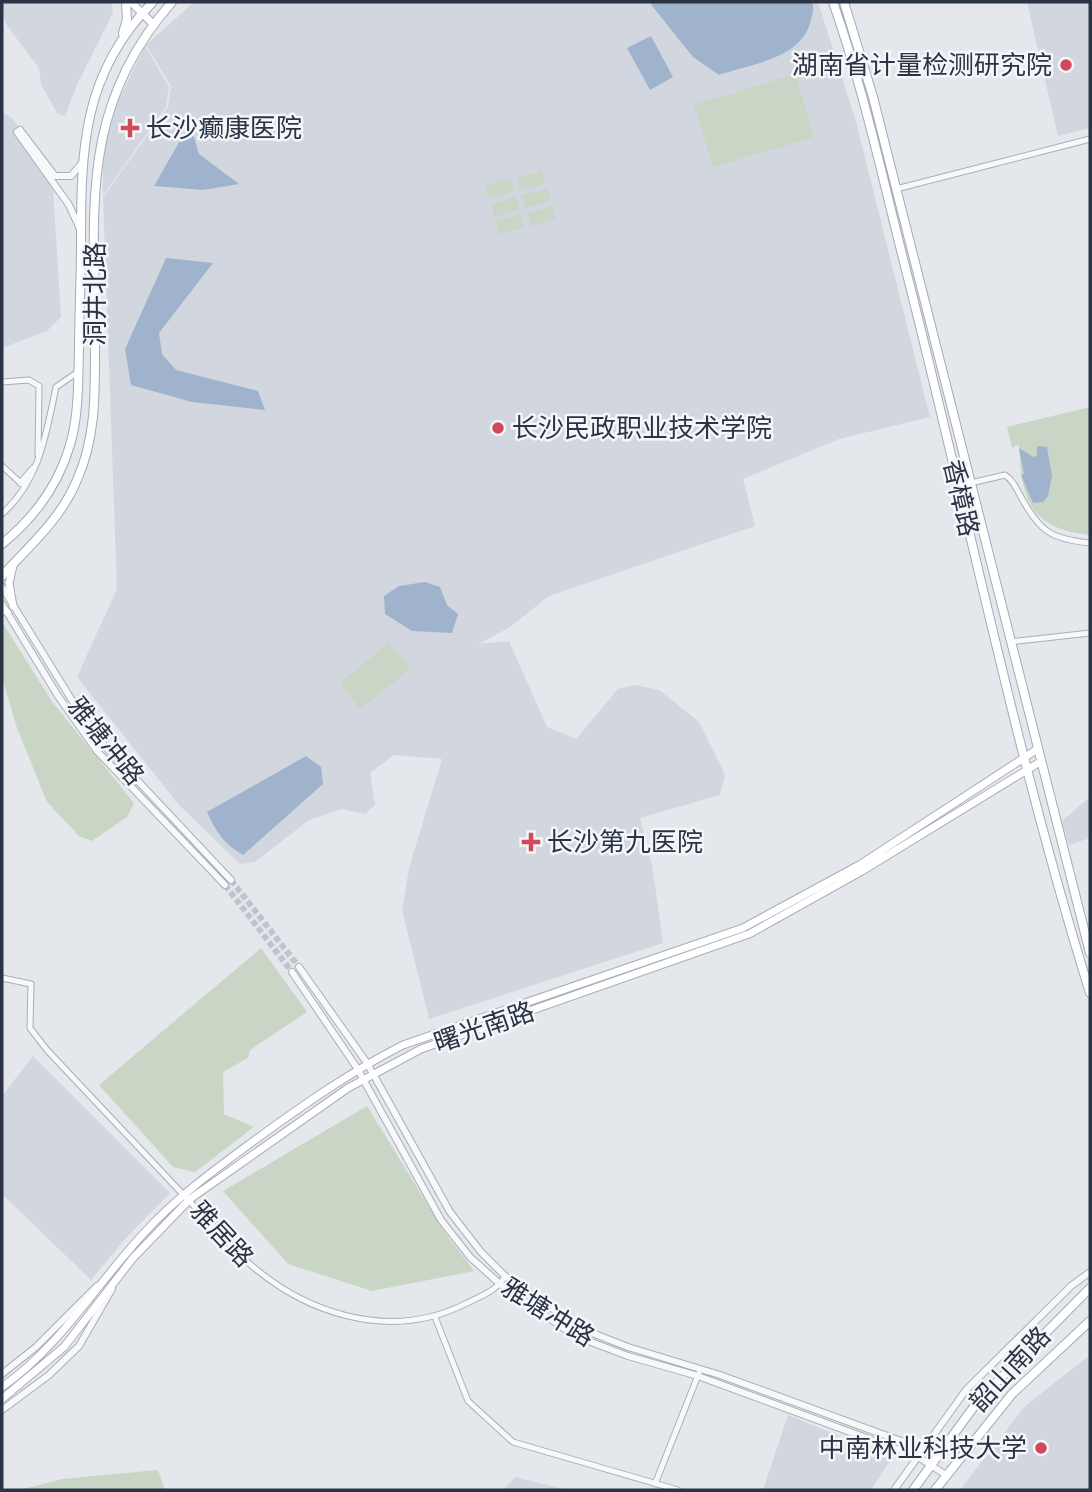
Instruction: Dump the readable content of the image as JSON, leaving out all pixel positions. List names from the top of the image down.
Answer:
{
  "streets": {
    "main road": [
      "洞井北路",
      "香樟路",
      "曙光南路",
      "韶山南路"
    ],
    "street": ["雅塘冲路", "雅居路"]
  },
  "crossings": [
    ["香樟路", "曙光南路"],
    ["雅塘冲路", "曙光南路"],
    ["雅塘冲路", "雅居路"],
    ["雅塘冲路", "韶山南路"],
    ["曙光南路", "雅居路"]
  ],
  "places": {
    "other": ["湖南省计量检测研究院", "长沙民政职业技术学院", "中南林业科技大学"],
    "health": ["长沙癫康医院", "长沙第九医院"]
  }
}
